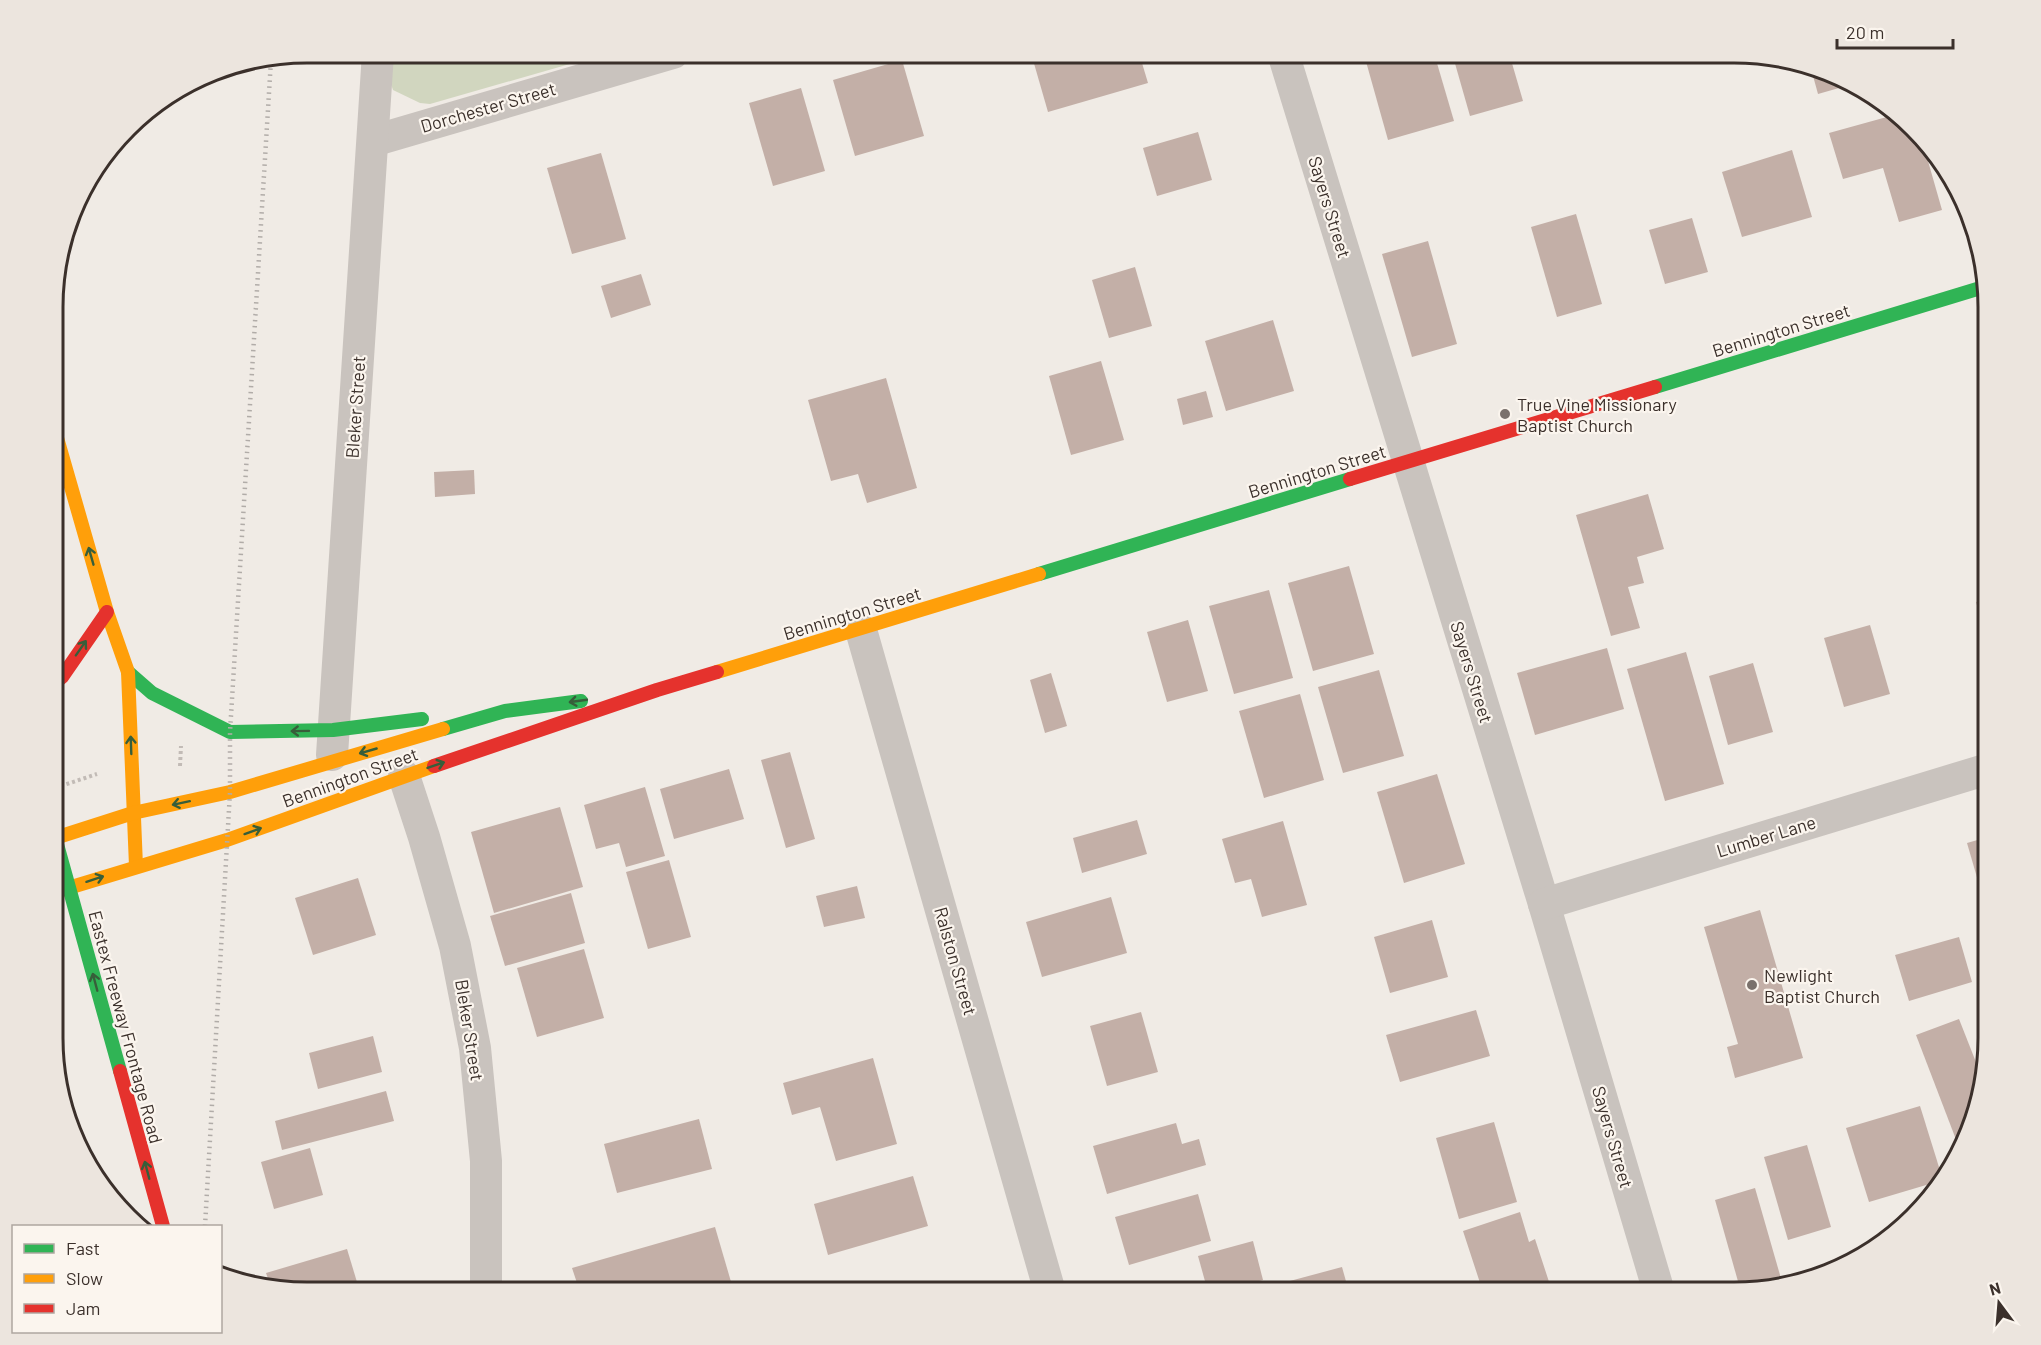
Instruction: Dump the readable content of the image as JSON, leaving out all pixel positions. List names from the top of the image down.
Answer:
{
  "streets": {
    "street": [
      "Dorchester Street",
      "Sayers Street",
      "Bennington Street",
      "Bleker Street",
      "Lumber Lane",
      "Ralston Street",
      "Eastex Freeway Frontage Road"
    ]
  },
  "crossings": [
    ["Dorchester Street", "Bleker Street"],
    ["Sayers Street", "Bennington Street"],
    ["Sayers Street", "Lumber Lane"],
    ["Bennington Street", "Bleker Street"],
    ["Bennington Street", "Ralston Street"]
  ],
  "one_way": ["Eastex Freeway Frontage Road"],
  "places": ["True Vine Missionary Baptist Church", "Newlight Baptist Church"],
  "legend": ["Fast", "Slow", "Jam"],
  "scale_bar": "20 m",
  "north": "top"
}
